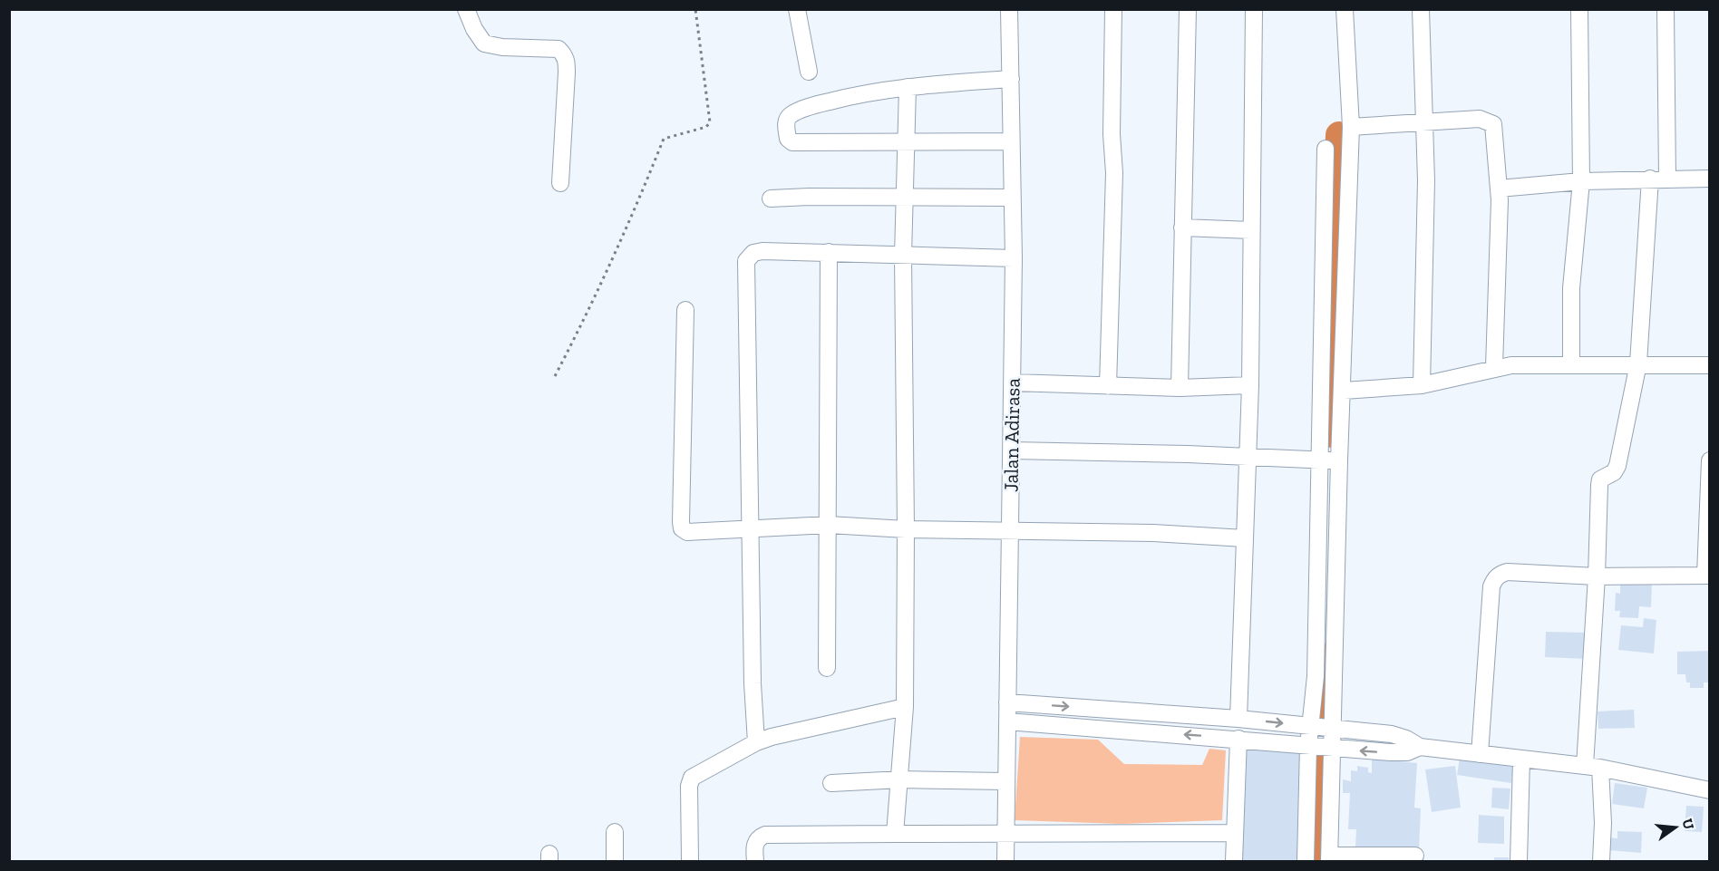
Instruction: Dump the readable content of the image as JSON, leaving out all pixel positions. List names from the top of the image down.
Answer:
{
  "streets": {
    "street": ["Jalan Adirasa"]
  },
  "north": "right"
}
